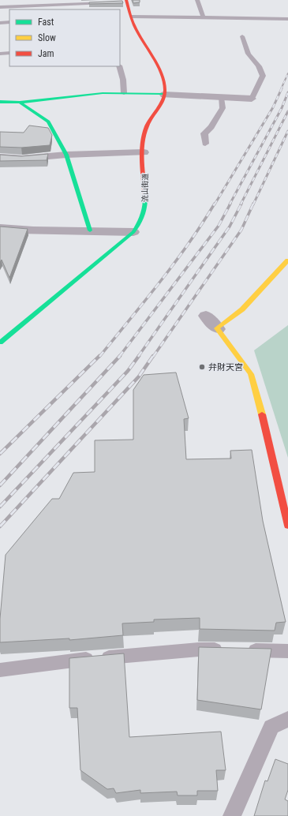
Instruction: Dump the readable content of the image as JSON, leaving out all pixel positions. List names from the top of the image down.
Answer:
{
  "streets": {
    "main road": ["流山街道"]
  },
  "places": ["弁財天宮"],
  "legend": ["Fast", "Slow", "Jam"]
}
